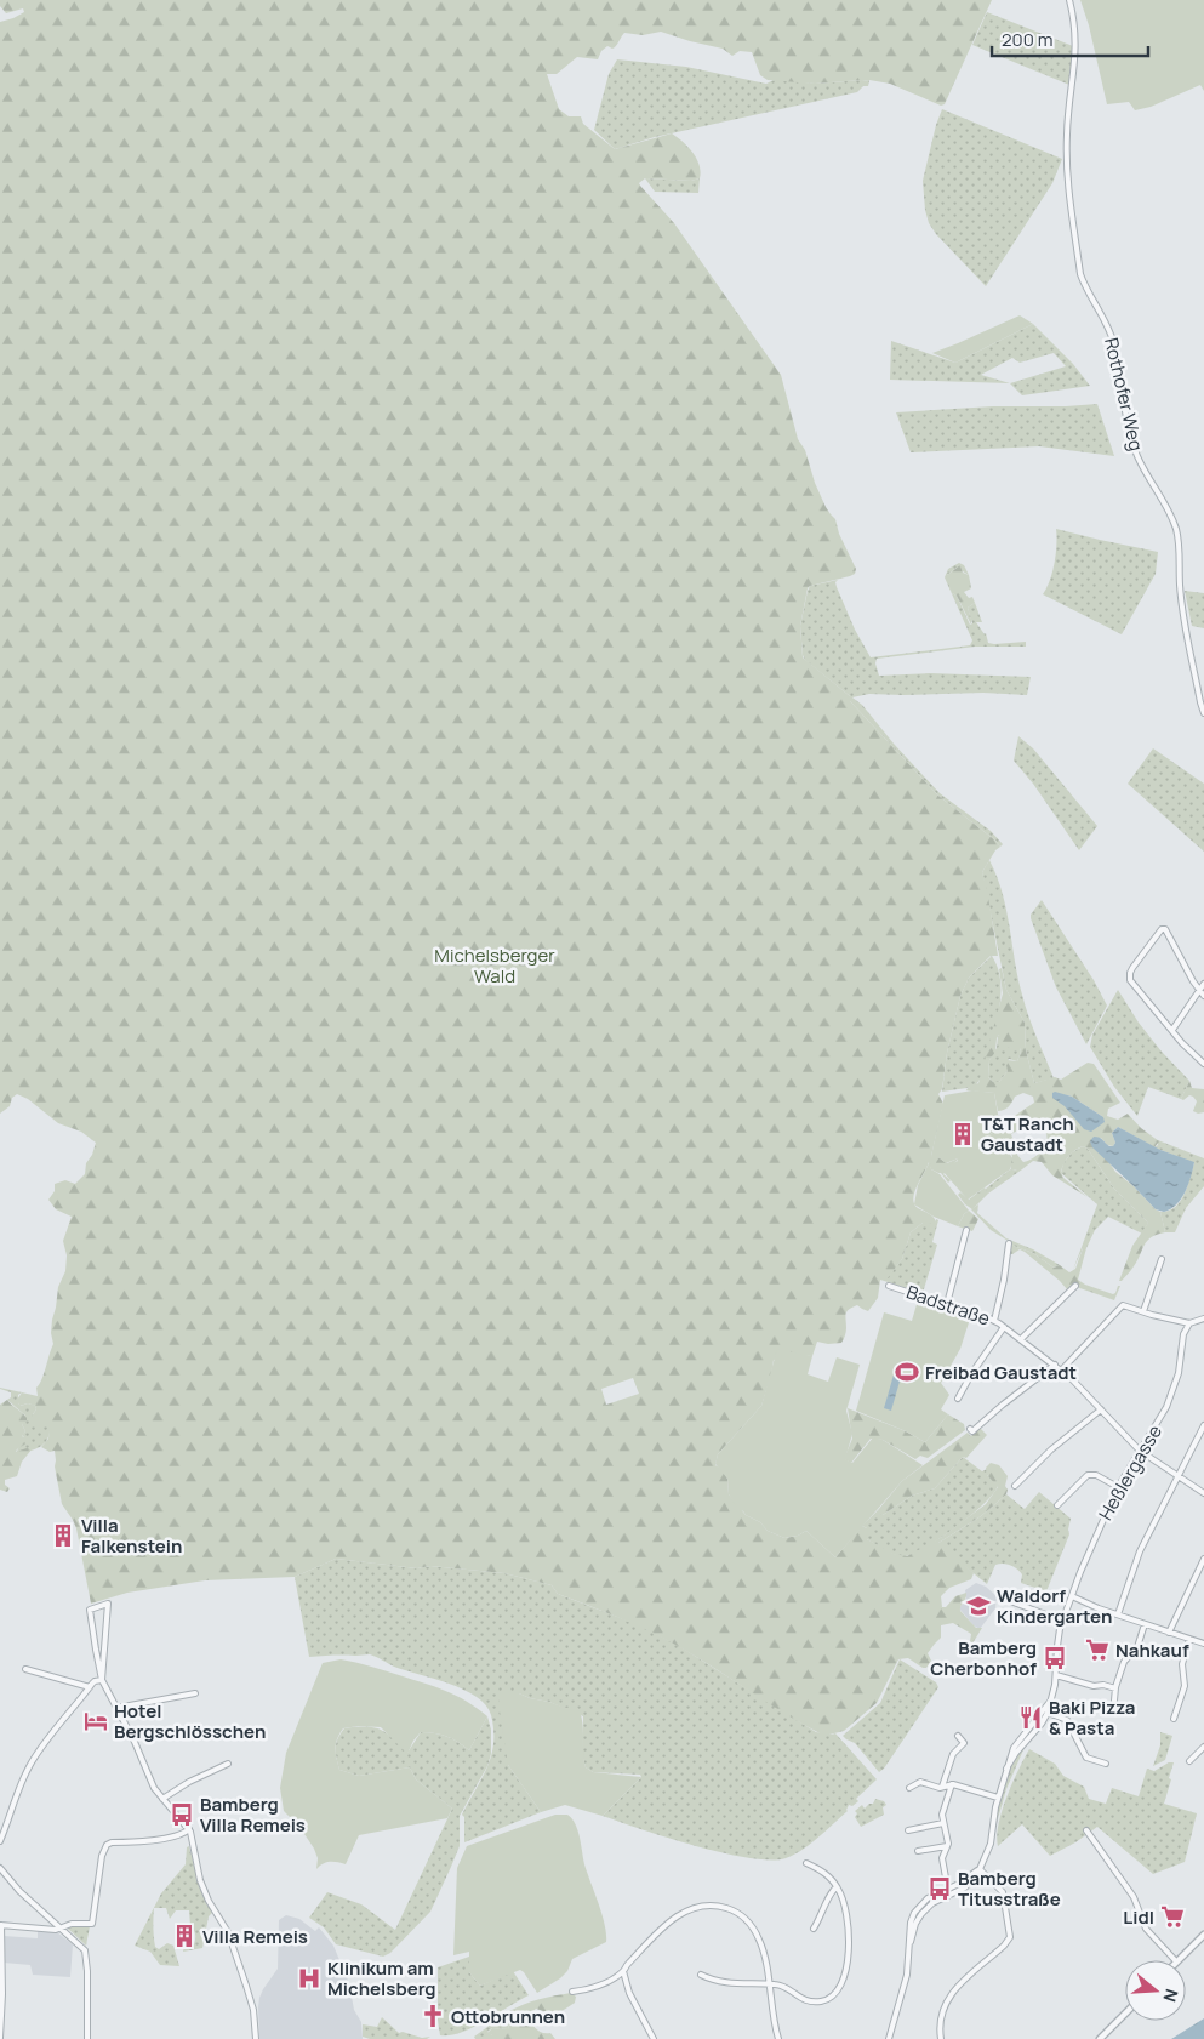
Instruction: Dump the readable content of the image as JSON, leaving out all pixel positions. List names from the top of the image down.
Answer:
{
  "streets": {
    "street": ["Rothofer Weg", "Badstraße", "Heßlergasse"]
  },
  "crossings": [
    ["Badstraße", "Heßlergasse"]
  ],
  "parks": ["Michelsberger Wald"],
  "places": {
    "building": ["T&T Ranch Gaustadt", "Villa Falkenstein", "Villa Remeis"],
    "sports": ["Freibad Gaustadt"],
    "school or university": ["Waldorf Kindergarten"],
    "supermarket": ["Nahkauf", "Lidl"],
    "bus stop": ["Bamberg Cherbonhof", "Bamberg Villa Remeis", "Bamberg Titusstraße"],
    "restaurant": ["Baki Pizza & Pasta"],
    "hotel": ["Hotel Bergschlösschen"],
    "hospital": ["Klinikum am Michelsberg"],
    "church": ["Ottobrunnen"]
  },
  "scale_bar": "200 m",
  "north": "right"
}
